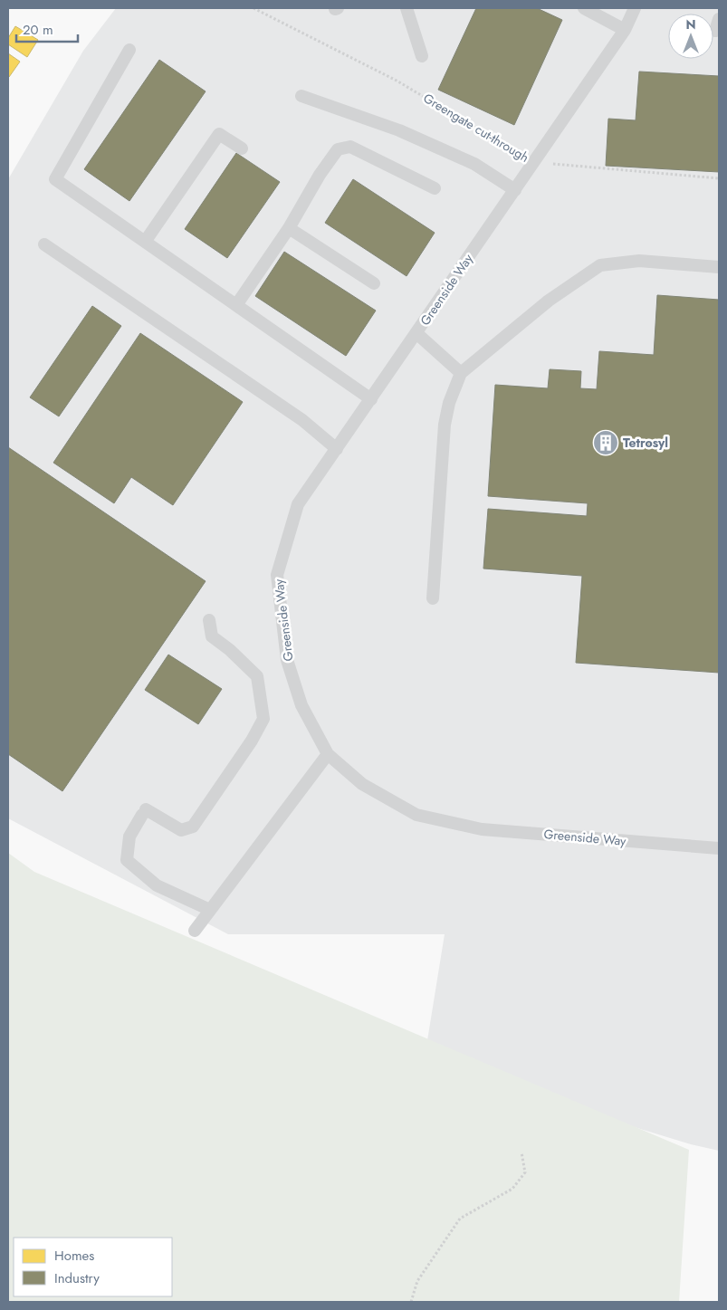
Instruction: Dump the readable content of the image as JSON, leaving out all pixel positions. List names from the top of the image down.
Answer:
{
  "streets": {
    "lane": ["Greenside Way"],
    "path": ["Greengate cut-through"]
  },
  "crossings": [
    ["Greengate cut-through", "Greenside Way"]
  ],
  "places": {
    "building": ["Tetrosyl"]
  },
  "legend": ["Homes", "Industry"],
  "scale_bar": "20 m",
  "north": "top"
}
